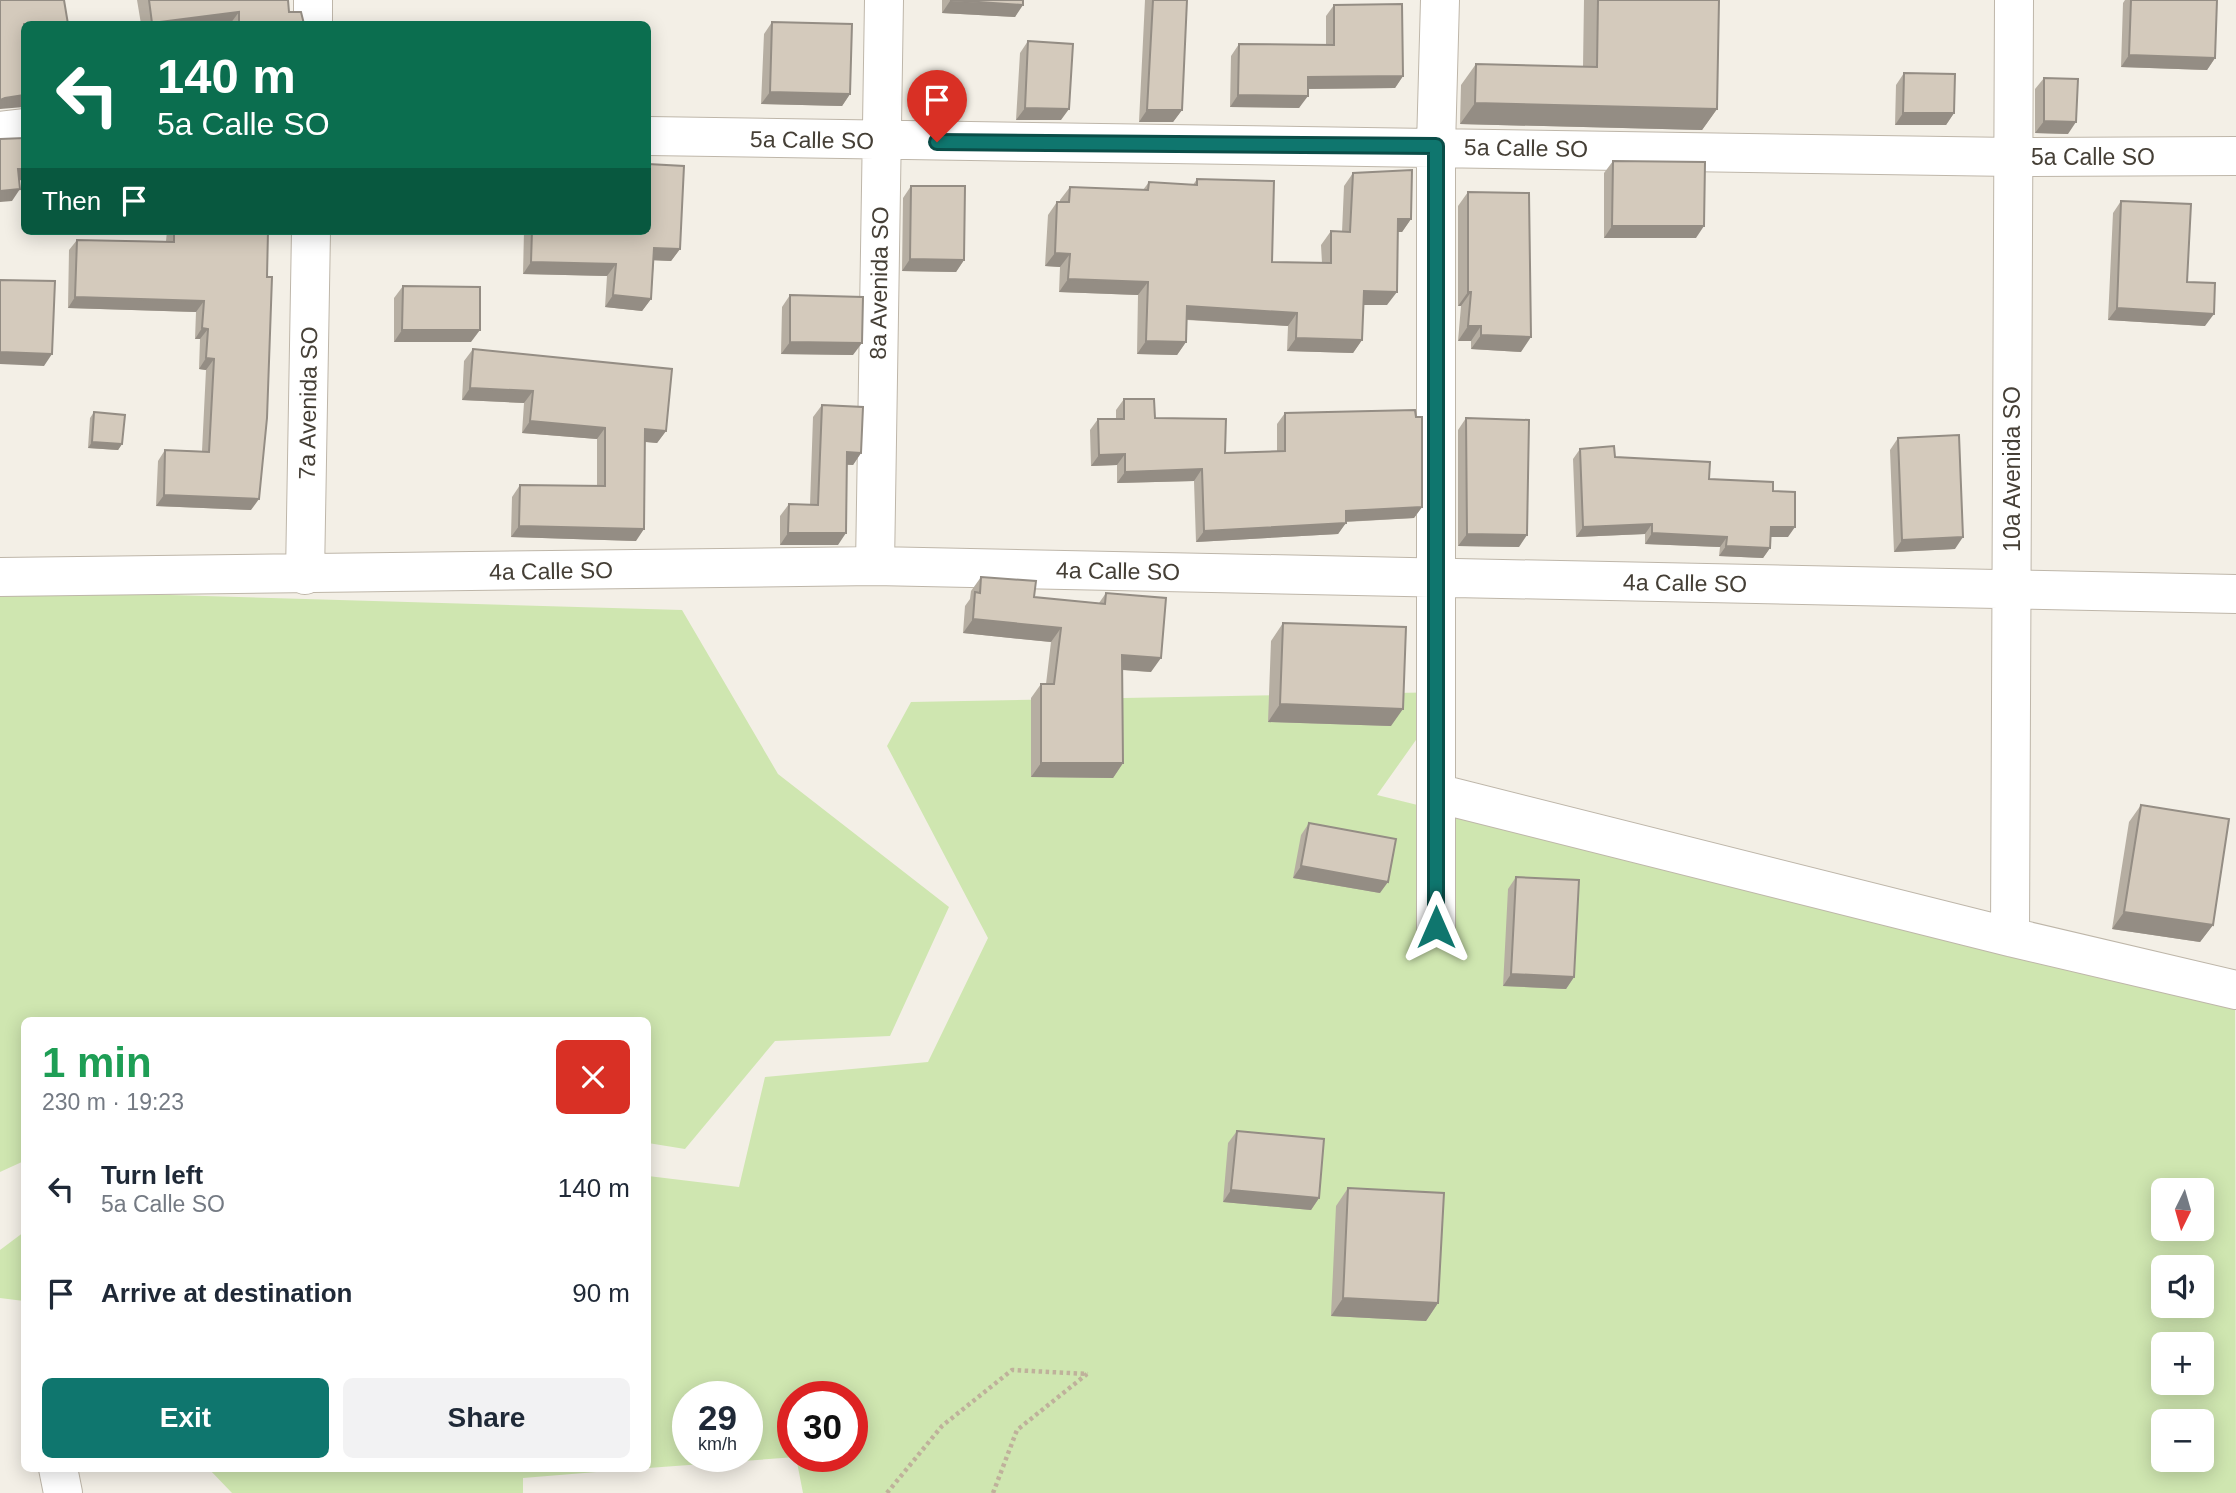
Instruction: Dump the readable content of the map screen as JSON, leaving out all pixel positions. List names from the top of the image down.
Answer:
{
  "streets": {
    "street": [
      "5a Calle SO",
      "8a Avenida SO",
      "7a Avenida SO",
      "10a Avenida SO",
      "4a Calle SO"
    ]
  },
  "crossings": [
    ["5a Calle SO", "8a Avenida SO"],
    ["5a Calle SO", "10a Avenida SO"],
    ["8a Avenida SO", "4a Calle SO"],
    ["7a Avenida SO", "4a Calle SO"],
    ["10a Avenida SO", "4a Calle SO"]
  ],
  "north": "bottom",
  "page": {
    "turn": ["140 m", "5a Calle SO"],
    "then": "Then",
    "heading": ["1 min", "230 m · 19:23"],
    "list": [
      {
        "name": "Turn left",
        "note": "5a Calle SO",
        "value": "140 m"
      },
      {
        "name": "Arrive at destination",
        "value": "90 m"
      }
    ],
    "map_buttons": ["+", "−"],
    "buttons": ["Exit", "Share"],
    "speed": "29 km/h",
    "limit": "30"
  }
}
